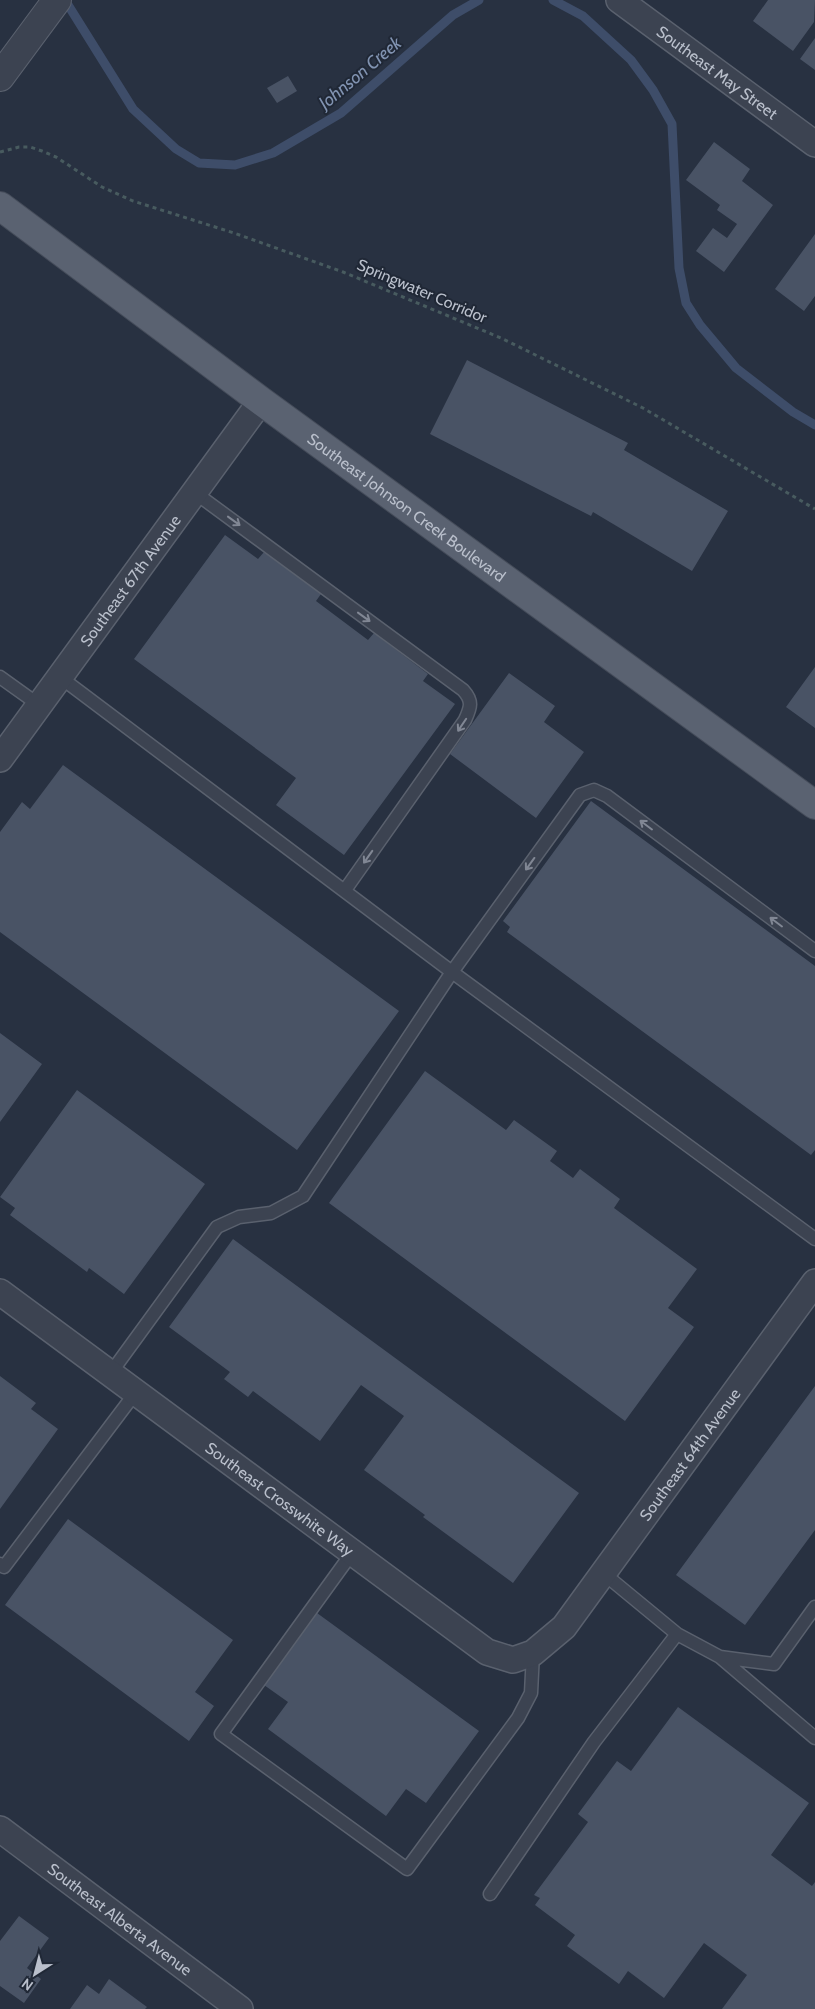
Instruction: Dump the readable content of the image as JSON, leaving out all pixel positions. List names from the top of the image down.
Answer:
{
  "streets": {
    "main road": ["Southeast Johnson Creek Boulevard"],
    "street": [
      "Southeast May Street",
      "Southeast 67th Avenue",
      "Southeast 64th Avenue",
      "Southeast Crosswhite Way",
      "Southeast Alberta Avenue"
    ],
    "path": ["Springwater Corridor"]
  },
  "crossings": [
    ["Southeast Johnson Creek Boulevard", "Southeast 67th Avenue"],
    ["Southeast 64th Avenue", "Southeast Crosswhite Way"]
  ],
  "water": ["Johnson Creek"],
  "north": "bottom left"
}
